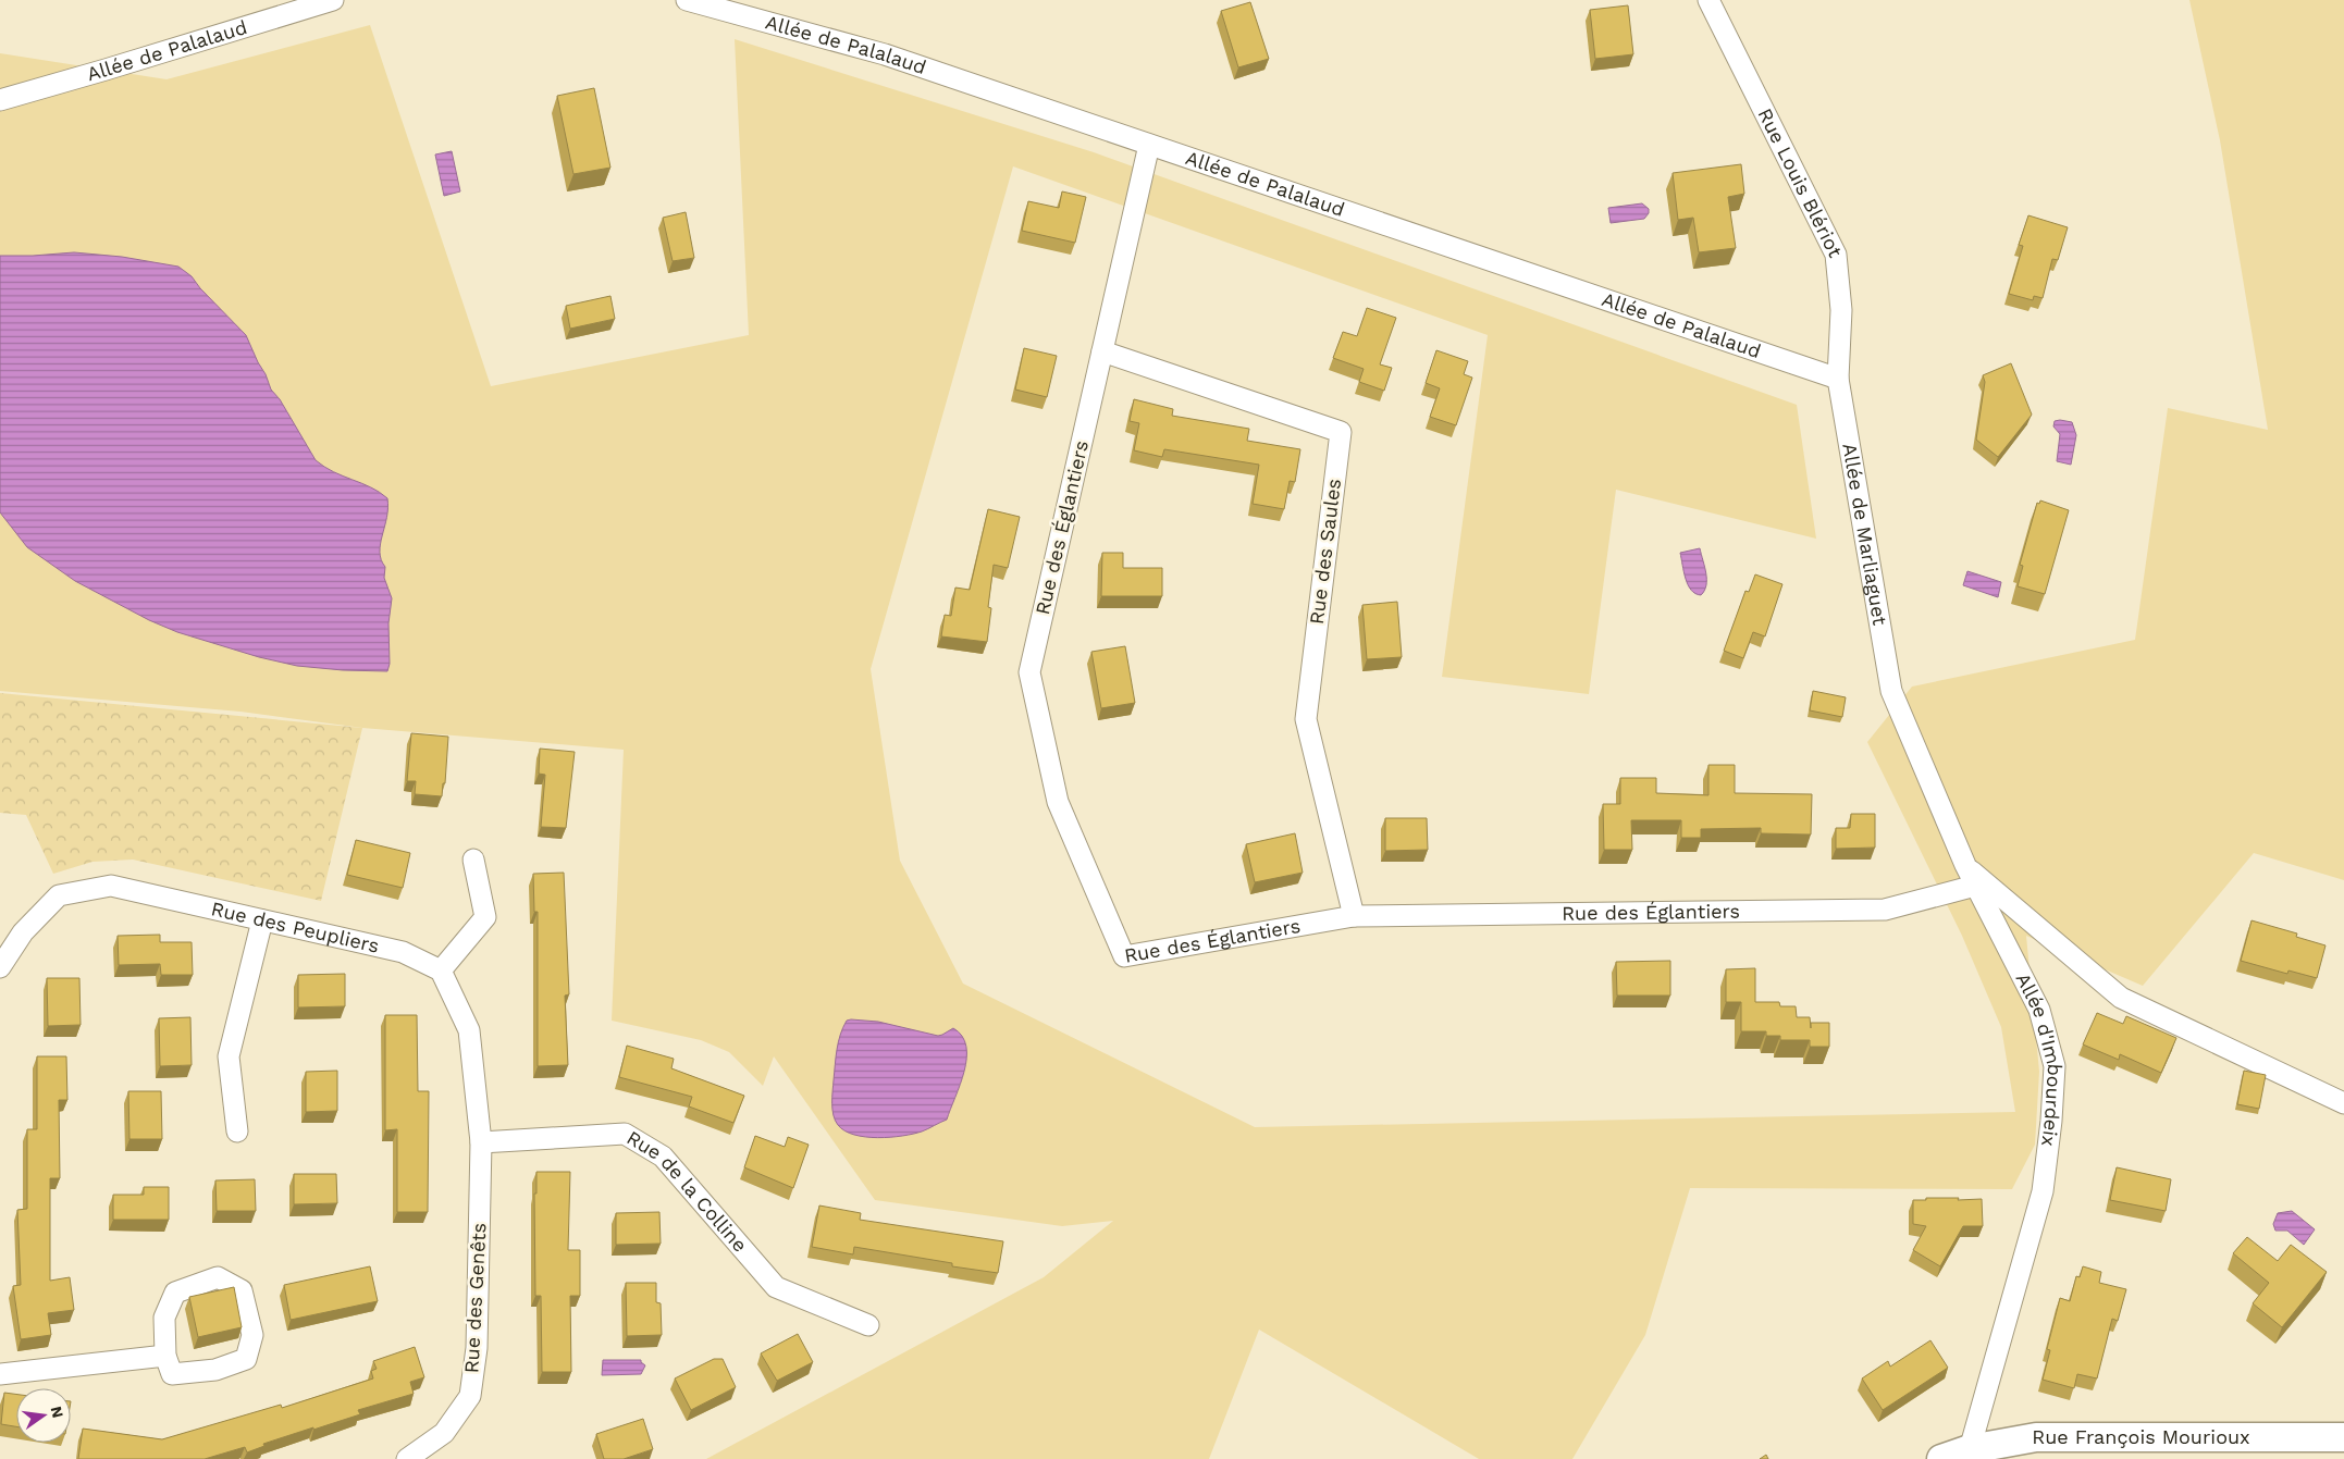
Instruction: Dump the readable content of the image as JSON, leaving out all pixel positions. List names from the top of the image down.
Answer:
{
  "streets": {
    "street": [
      "Allée de Palalaud",
      "Rue Louis Blériot",
      "Rue des Églantiers",
      "Allée de Marliaguet",
      "Rue des Saules",
      "Rue des Peupliers",
      "Allée d'Imbourdeix",
      "Rue de la Colline",
      "Rue des Genêts",
      "Rue François Mourioux"
    ]
  },
  "crossings": [
    ["Allée de Palalaud", "Rue Louis Blériot"],
    ["Allée de Palalaud", "Rue des Églantiers"],
    ["Allée de Palalaud", "Allée de Marliaguet"],
    ["Rue Louis Blériot", "Allée de Marliaguet"],
    ["Rue des Églantiers", "Rue des Saules"],
    ["Rue des Églantiers", "Allée d'Imbourdeix"],
    ["Allée de Marliaguet", "Allée d'Imbourdeix"],
    ["Allée d'Imbourdeix", "Rue François Mourioux"],
    ["Rue de la Colline", "Rue des Genêts"]
  ],
  "north": "right"
}
